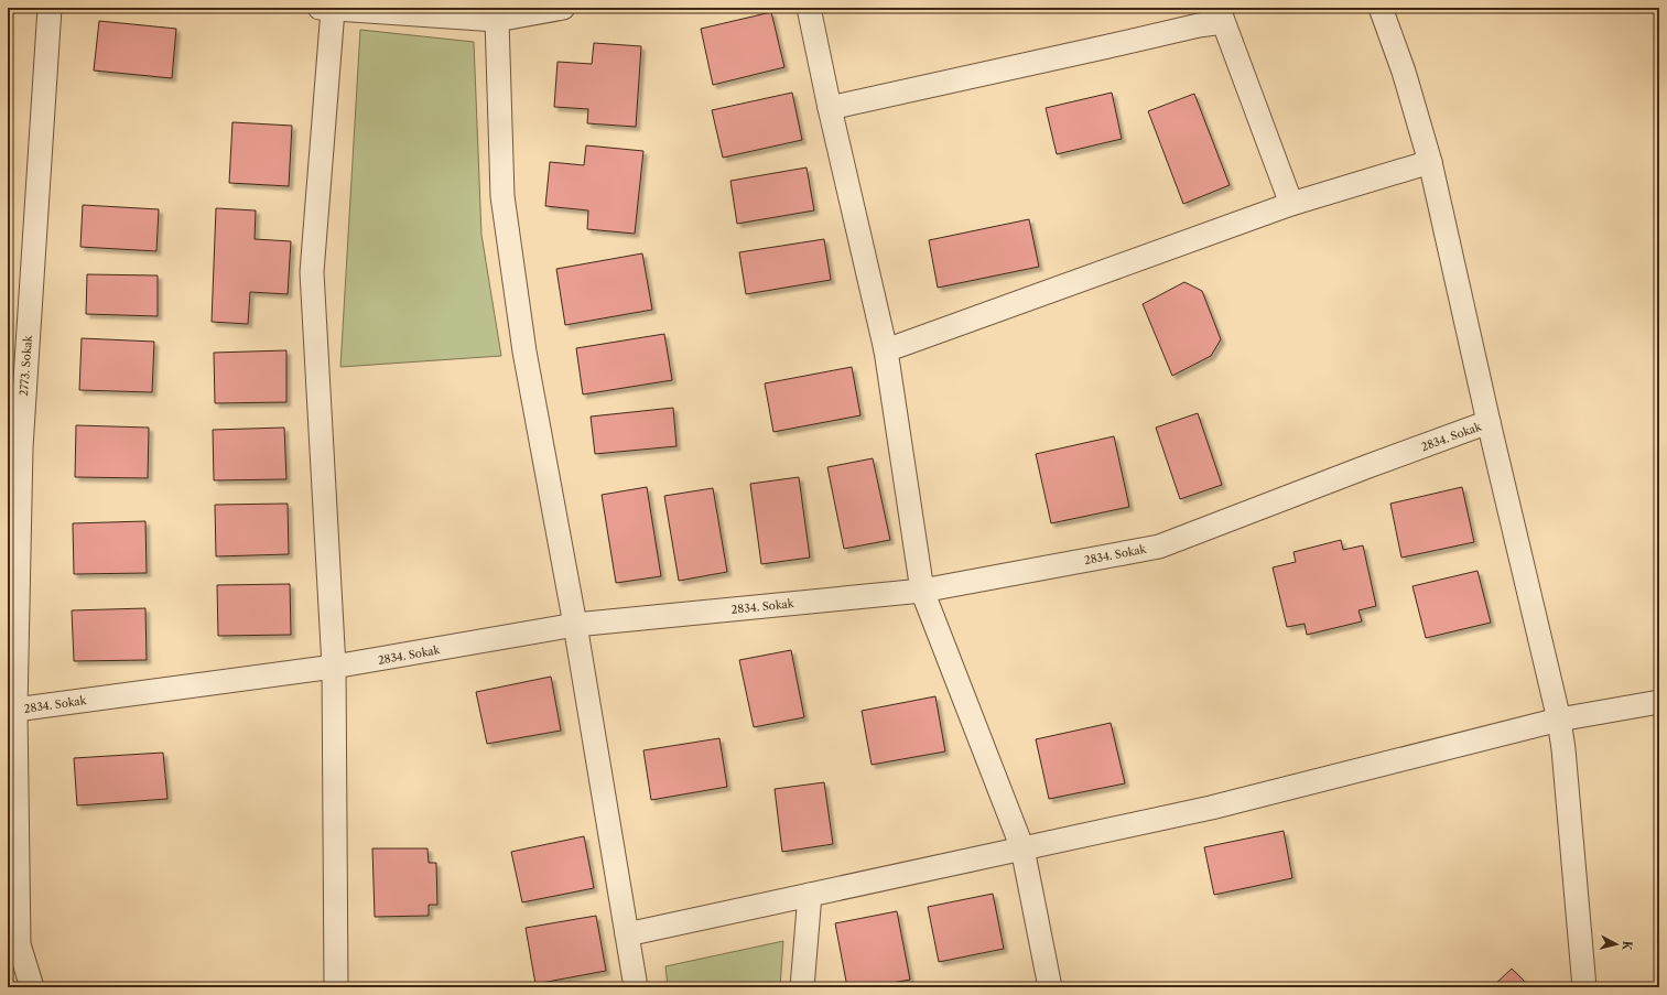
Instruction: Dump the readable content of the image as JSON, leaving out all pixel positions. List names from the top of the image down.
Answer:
{
  "streets": {
    "street": ["2773. Sokak", "2834. Sokak"]
  },
  "crossings": [
    ["2773. Sokak", "2834. Sokak"]
  ],
  "north": "right"
}
